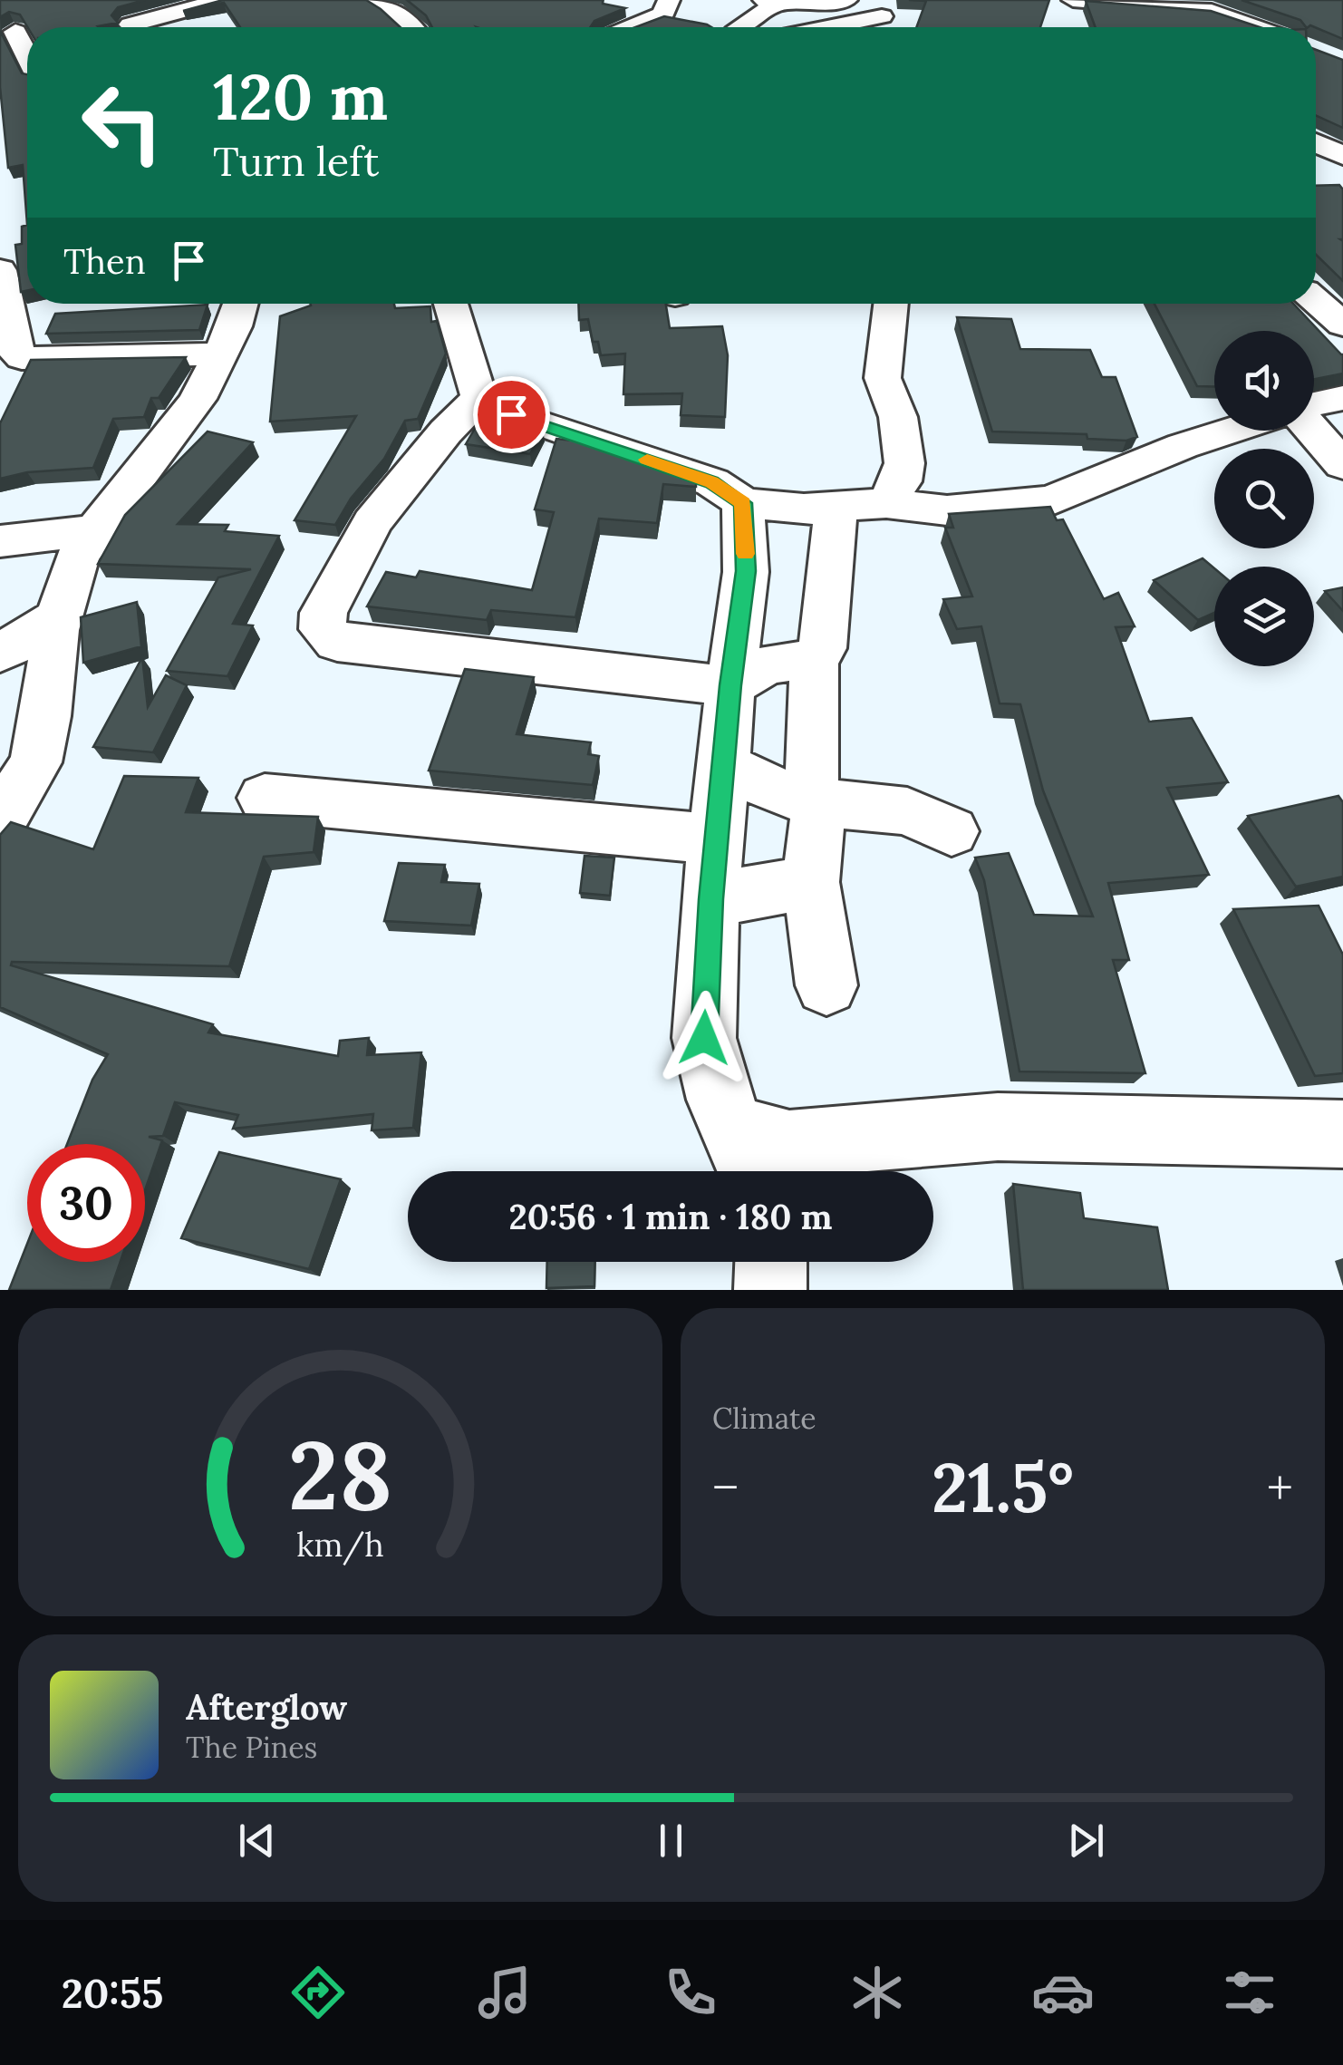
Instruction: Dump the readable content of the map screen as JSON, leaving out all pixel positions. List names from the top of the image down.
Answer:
{
  "page": {
    "turn": ["120 m", "Turn left"],
    "then": "Then",
    "limit": "30",
    "trip": "20:56 · 1 min · 180 m",
    "tile": "Climate",
    "heat": ["−", "21.5°", "+"],
    "song": ["Afterglow", "The Pines"],
    "tabs": "20:55",
    "gauge": ["28", "km/h"]
  }
}
